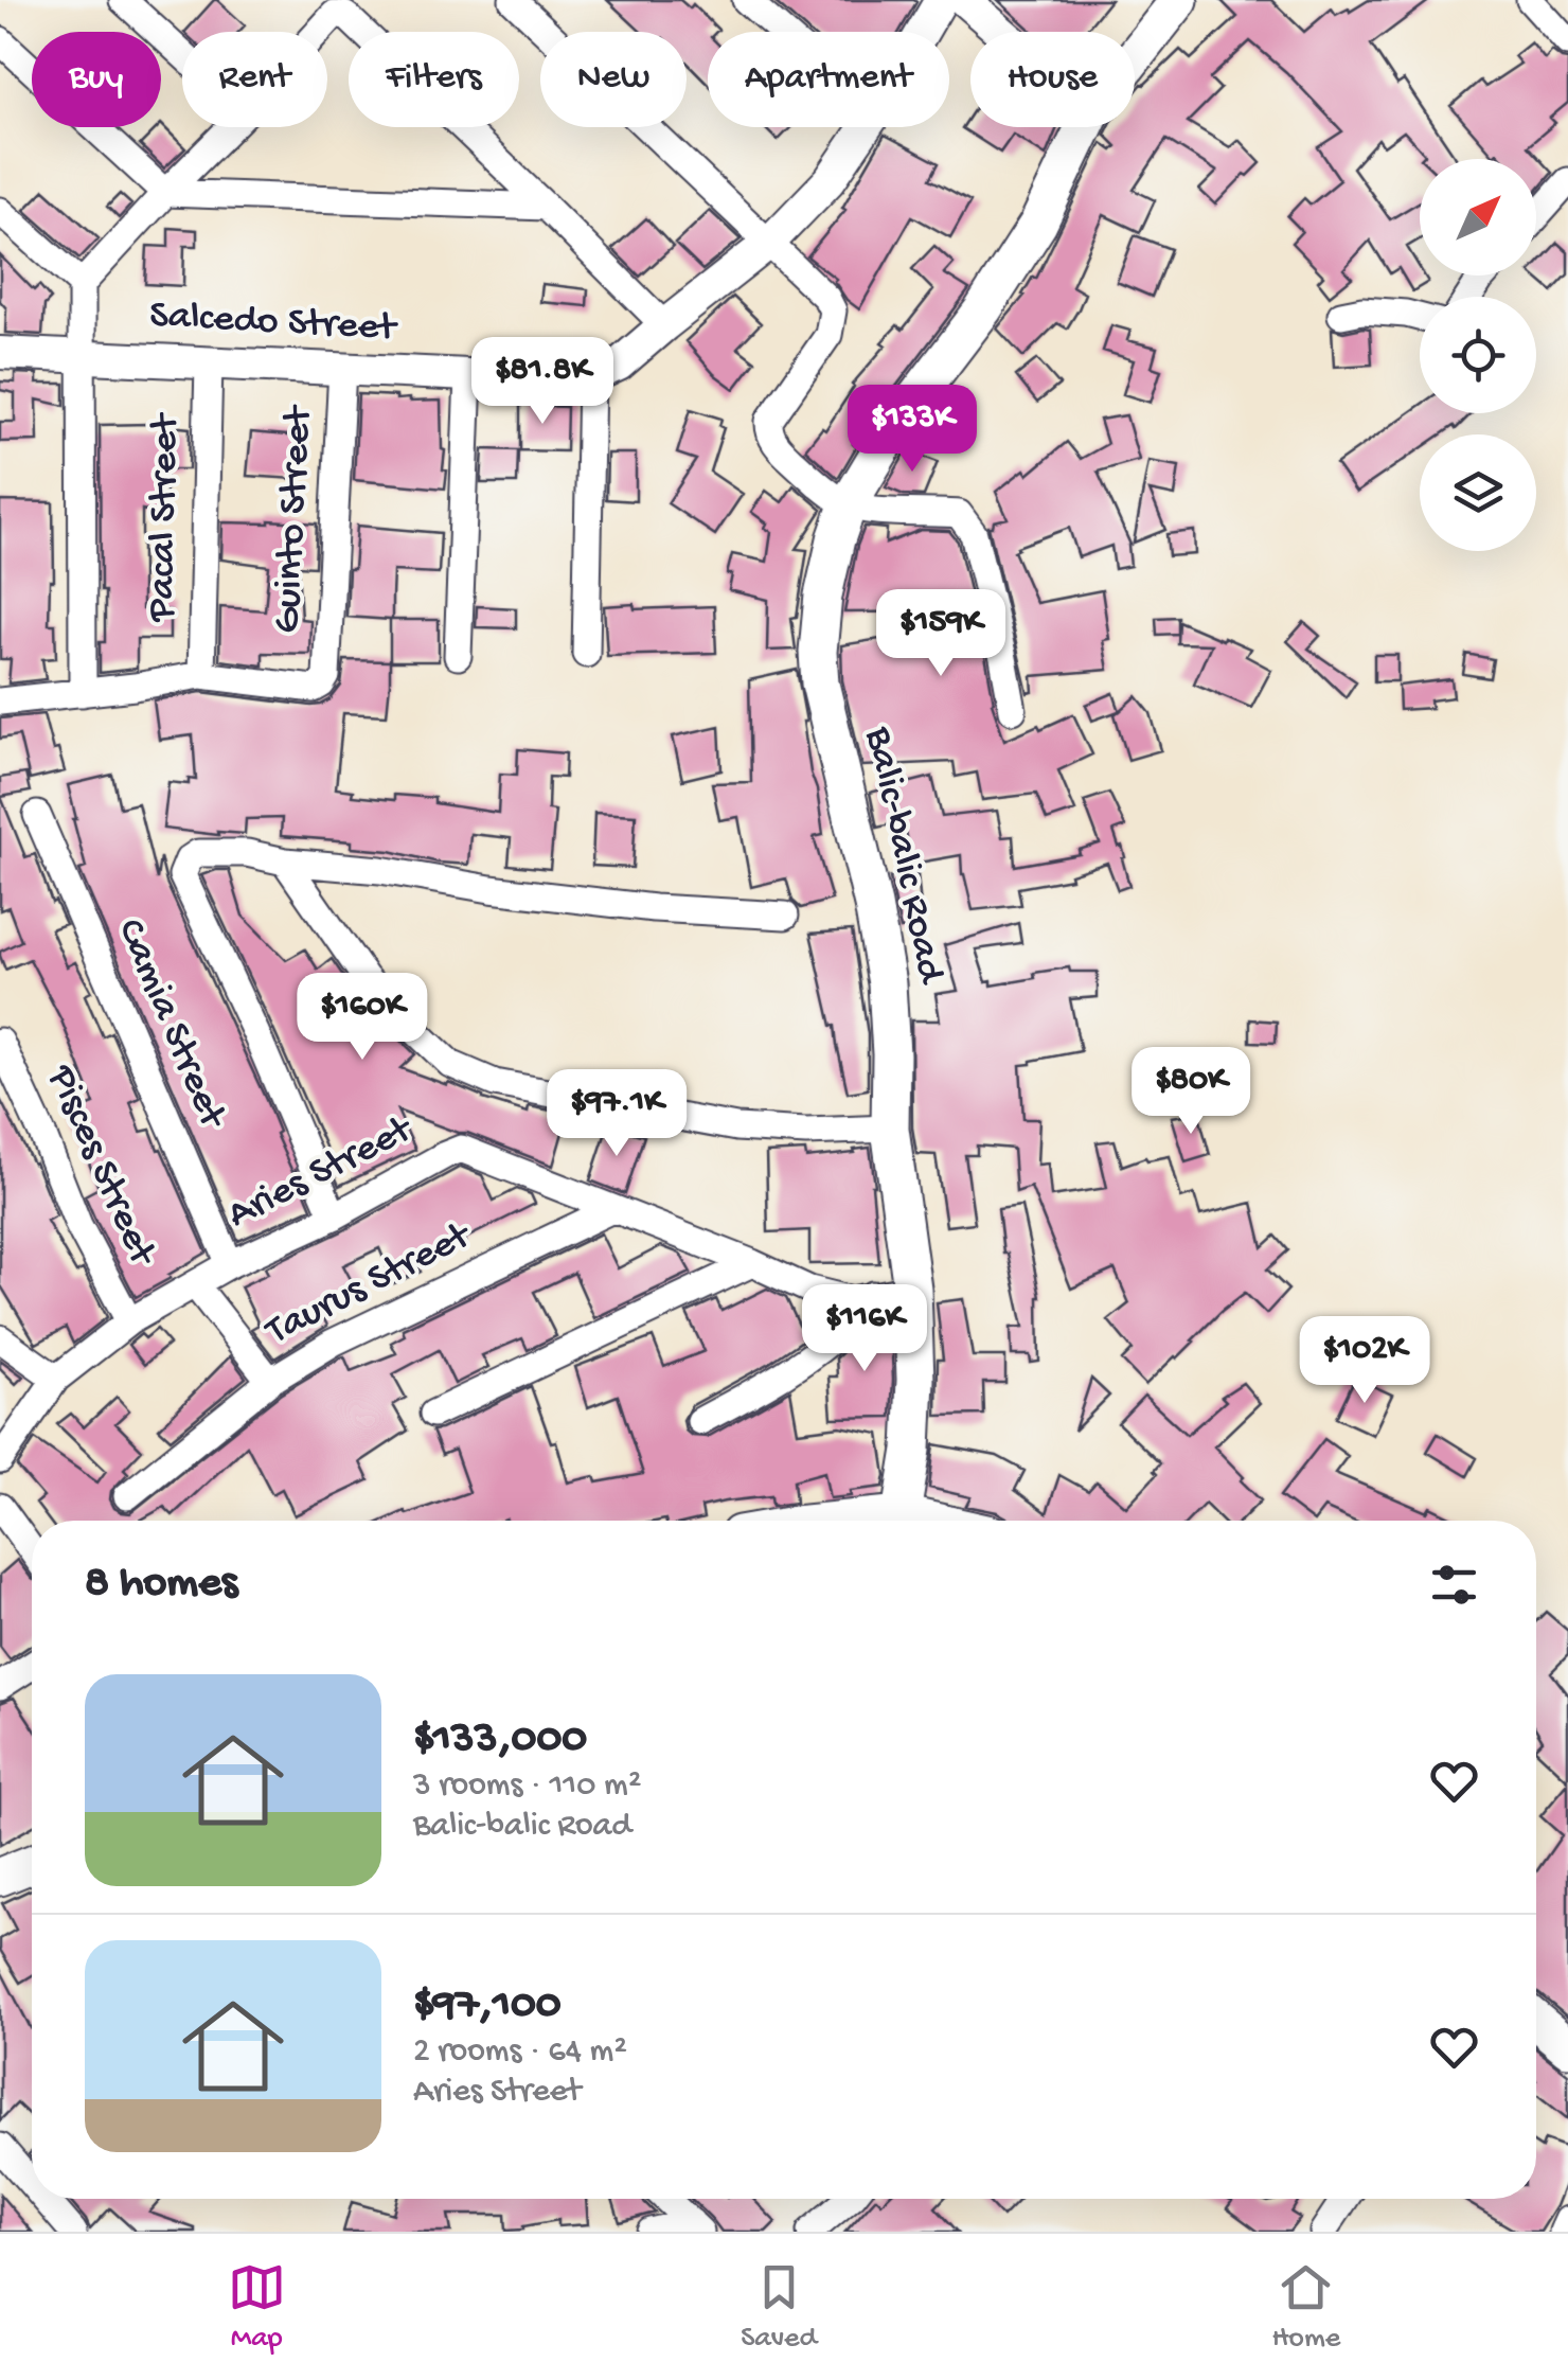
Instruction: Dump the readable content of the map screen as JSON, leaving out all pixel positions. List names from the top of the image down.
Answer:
{
  "streets": {
    "main road": ["Balic-balic Road"],
    "street": [
      "Salcedo Street",
      "Pacal Street",
      "Guinto Street",
      "Camia Street",
      "Pisces Street",
      "Aries Street",
      "Taurus Street"
    ]
  },
  "crossings": [
    ["Salcedo Street", "Pacal Street"],
    ["Salcedo Street", "Guinto Street"],
    ["Pacal Street", "Guinto Street"],
    ["Balic-balic Road", "Aries Street"],
    ["Camia Street", "Aries Street"],
    ["Pisces Street", "Aries Street"],
    ["Aries Street", "Taurus Street"]
  ],
  "north": "top right",
  "page": {
    "chip": [
      "Buy",
      "Rent",
      "Filters",
      "New",
      "Apartment",
      "House"
    ],
    "price": [
      "$81.8K",
      "$133K",
      "$159K",
      "$160K",
      "$80K",
      "$97.1K",
      "$116K",
      "$102K"
    ],
    "heading": "8 homes",
    "list": [
      {
        "name": "$133,000",
        "note": "3 rooms · 110 m² · Balic-balic Road"
      },
      {
        "name": "$97,100",
        "note": "2 rooms · 64 m² · Aries Street"
      }
    ],
    "tabs": ["Map", "Saved", "Home"]
  }
}
